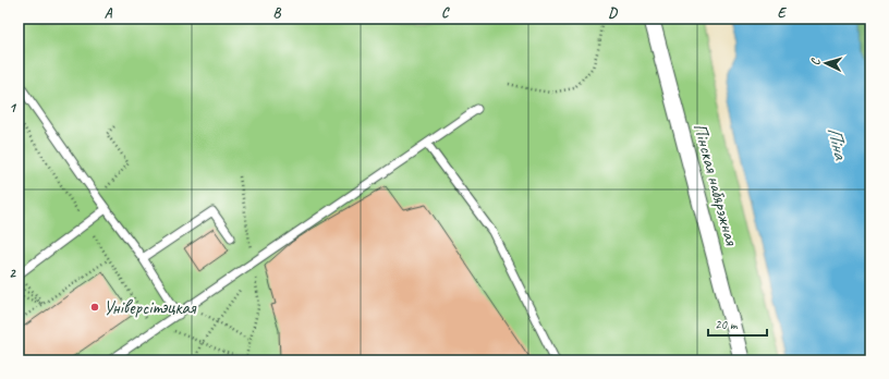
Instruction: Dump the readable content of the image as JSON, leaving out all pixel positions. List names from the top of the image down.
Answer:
{
  "streets": {
    "street": ["Пінская набярэжная"]
  },
  "water": ["Піна"],
  "places": ["Універсітэцкая"],
  "scale_bar": "20 m",
  "north": "left",
  "grid": {
    "columns": [
      "A",
      "B",
      "C",
      "D",
      "E"
    ],
    "rows": ["1", "2"]
  }
}
